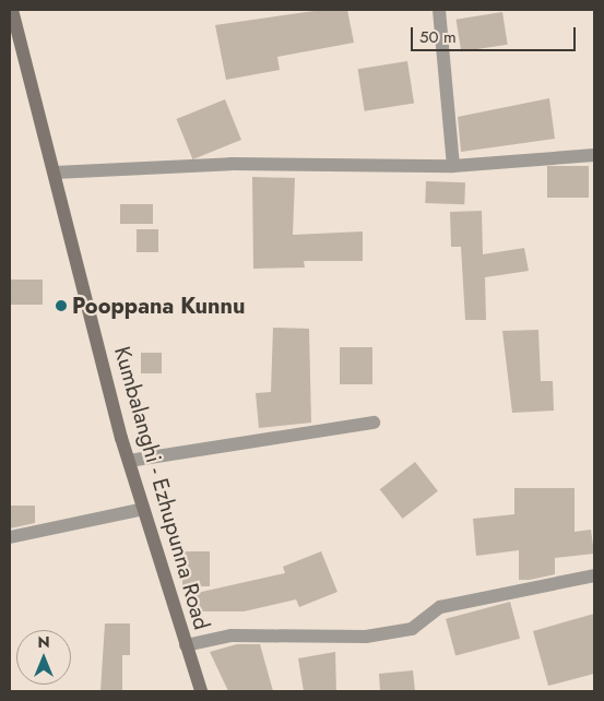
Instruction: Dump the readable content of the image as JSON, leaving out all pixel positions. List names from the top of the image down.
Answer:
{
  "streets": {
    "main road": ["Kumbalanghi - Ezhupunna Road"]
  },
  "places": ["Pooppana Kunnu"],
  "scale_bar": "50 m",
  "north": "top"
}
